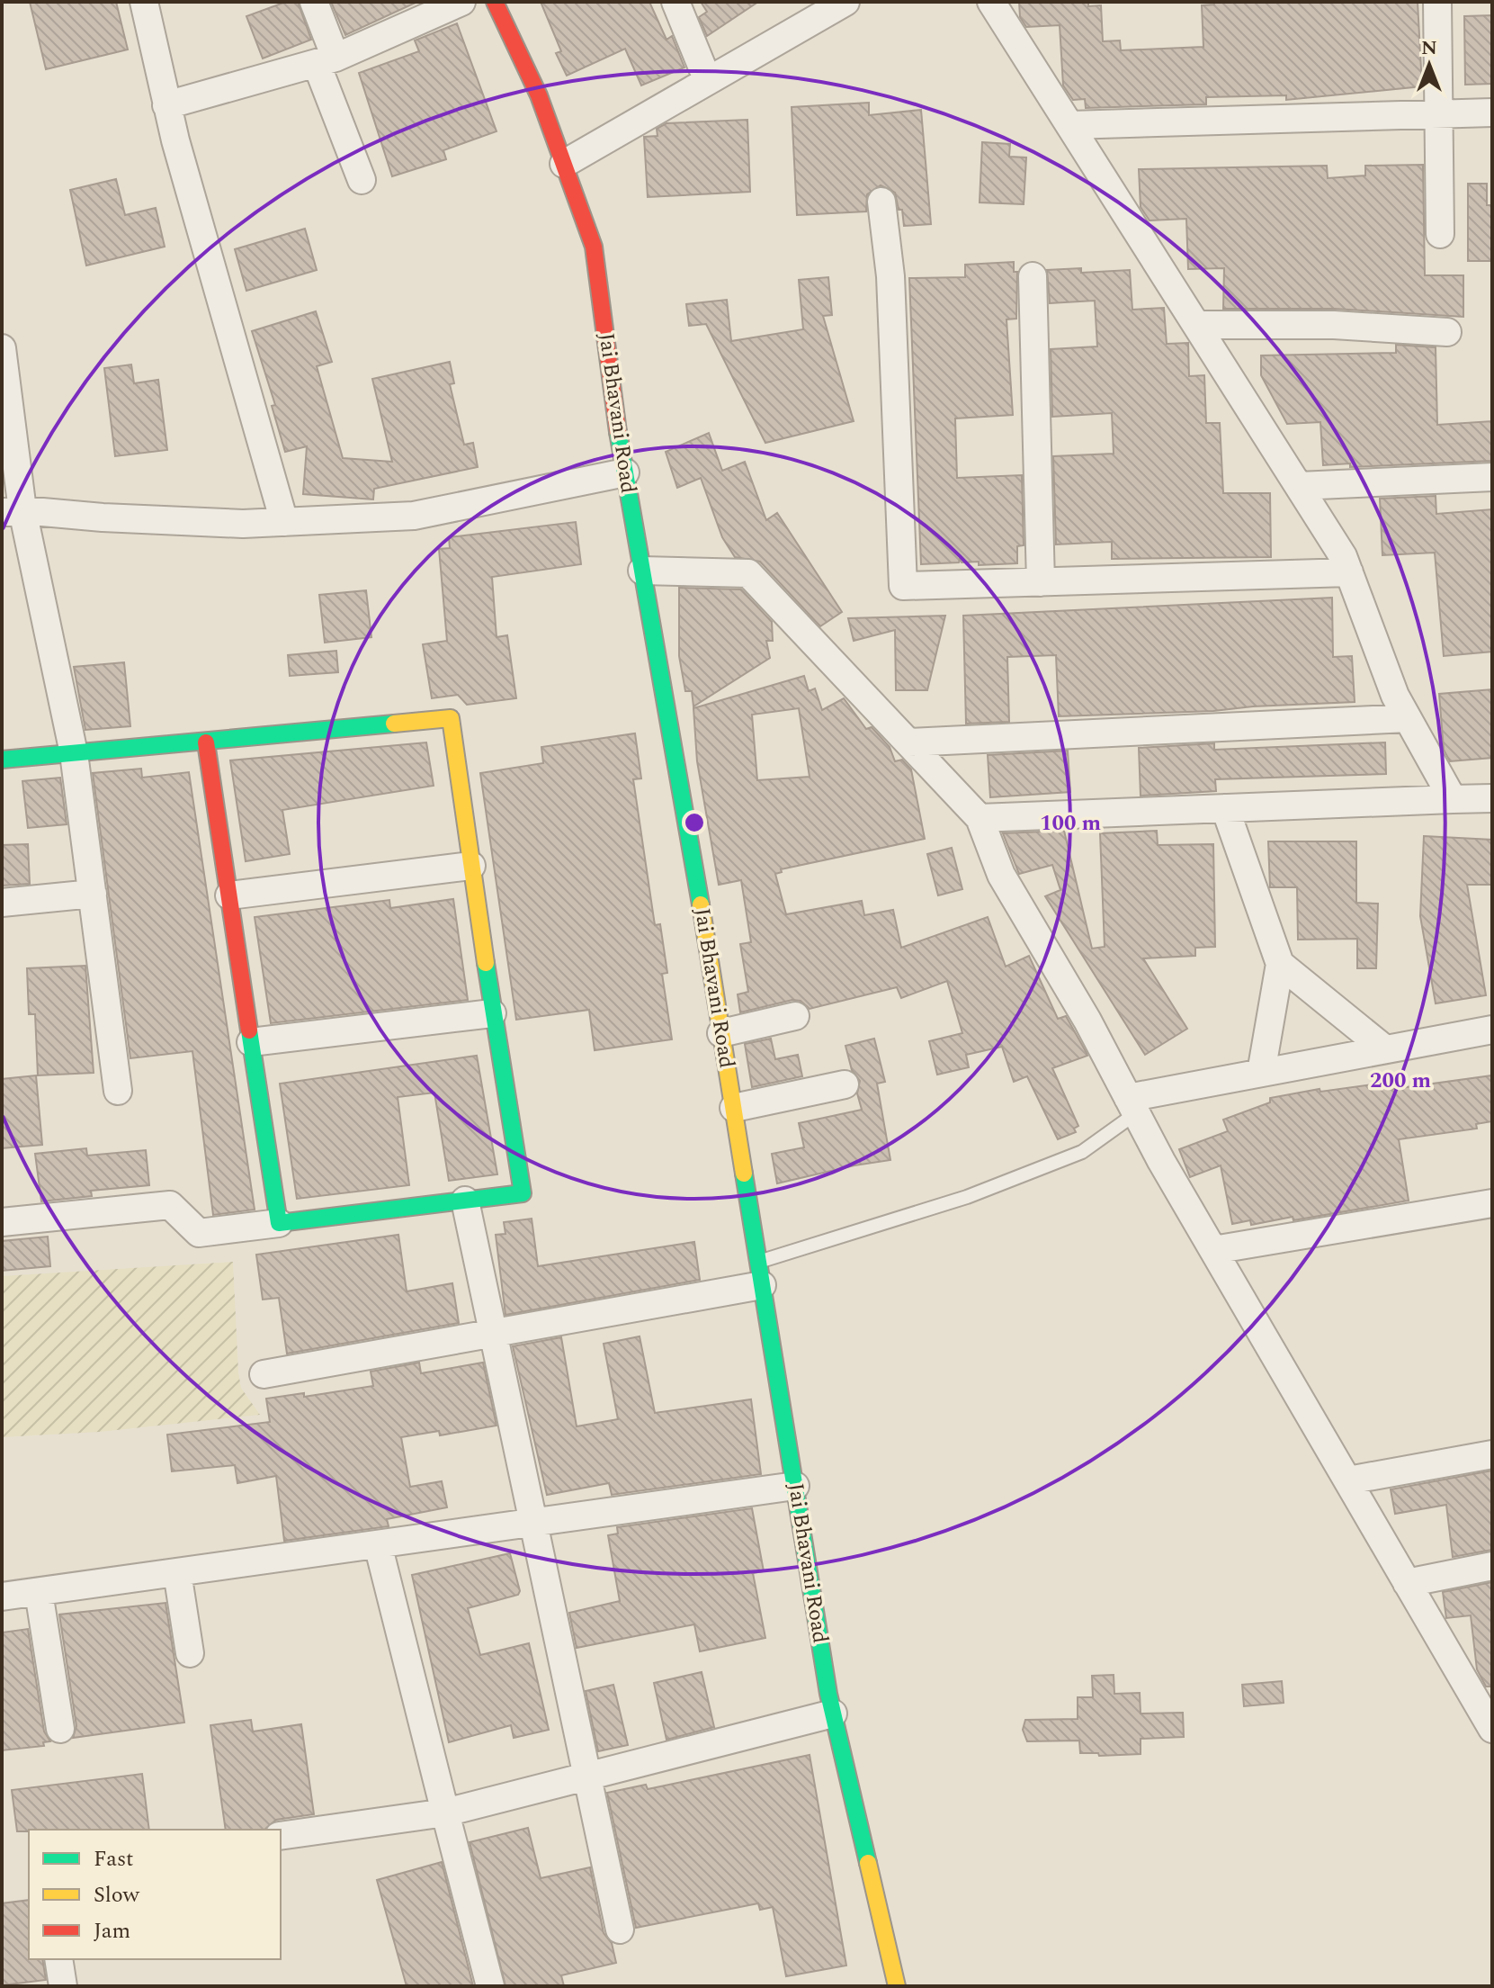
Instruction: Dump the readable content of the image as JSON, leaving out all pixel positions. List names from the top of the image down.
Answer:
{
  "streets": {
    "street": ["Jai Bhavani Road"]
  },
  "legend": ["Fast", "Slow", "Jam"],
  "north": "top",
  "rings": ["100 m", "200 m"]
}
